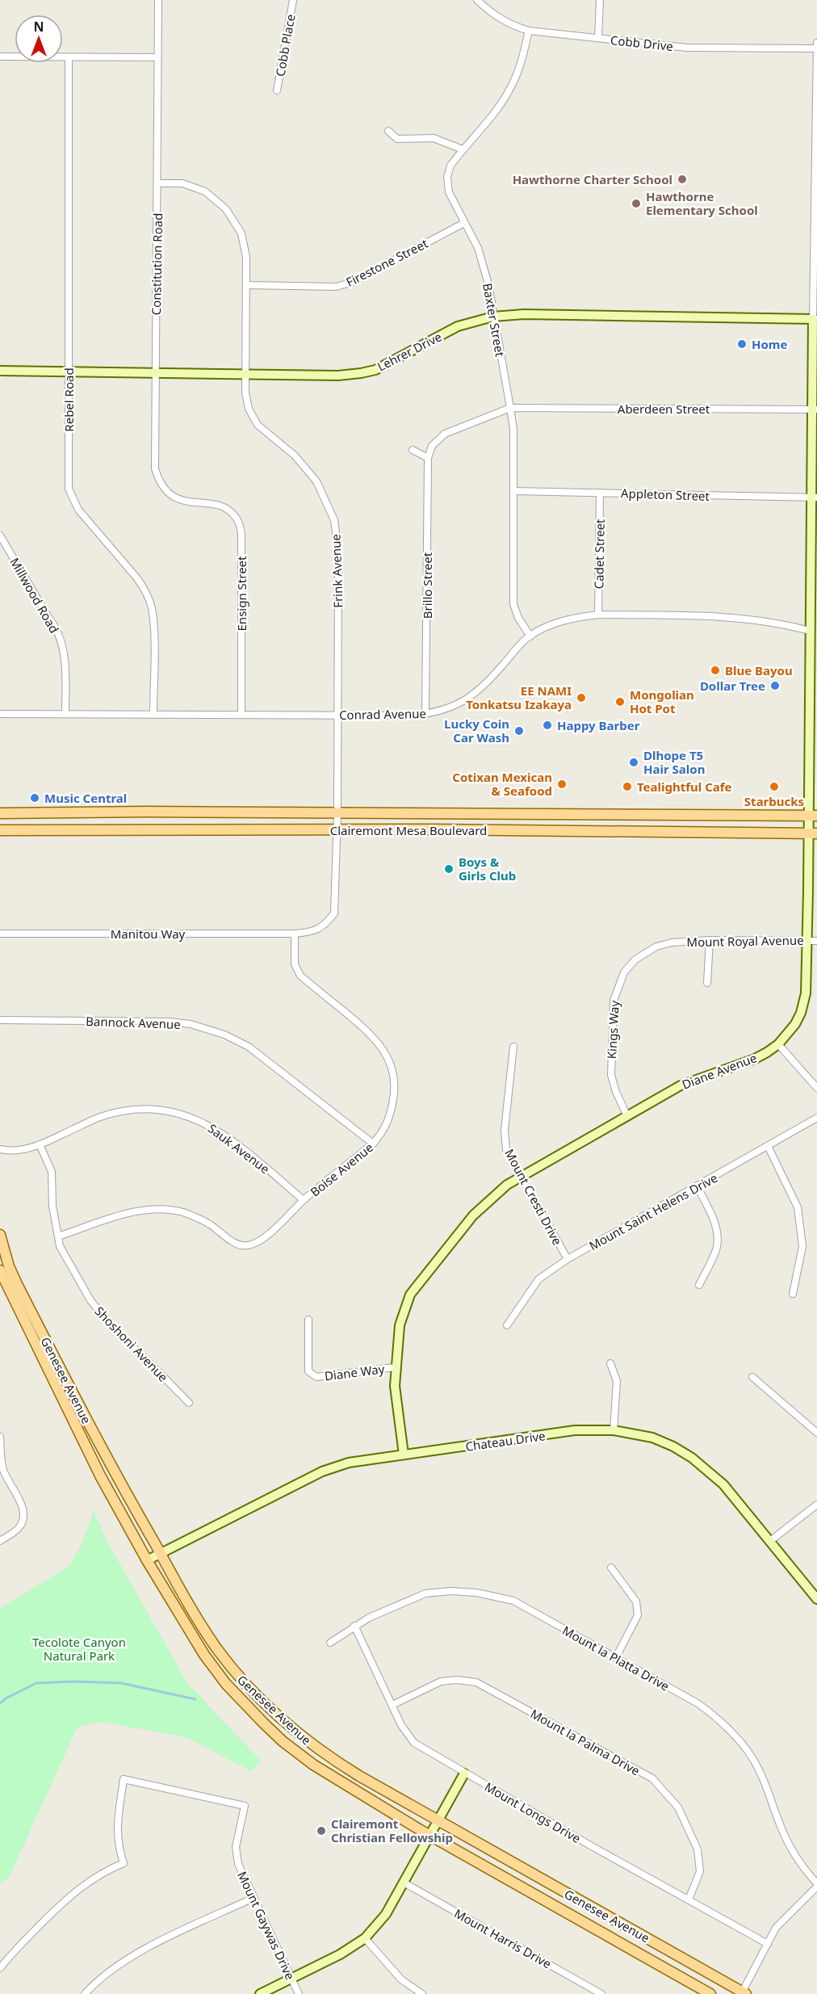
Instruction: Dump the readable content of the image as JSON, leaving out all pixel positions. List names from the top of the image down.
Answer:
{
  "streets": {
    "main road": ["Clairemont Mesa Boulevard", "Genesee Avenue"],
    "street": [
      "Cobb Drive",
      "Cobb Place",
      "Firestone Street",
      "Constitution Road",
      "Baxter Street",
      "Lehrer Drive",
      "Rebel Road",
      "Aberdeen Street",
      "Appleton Street",
      "Cadet Street",
      "Frink Avenue",
      "Brillo Street",
      "Ensign Street",
      "Millwood Road",
      "Conrad Avenue",
      "Manitou Way",
      "Mount Royal Avenue",
      "Bannock Avenue",
      "Kings Way",
      "Diane Avenue",
      "Sauk Avenue",
      "Boise Avenue",
      "Mount Cresti Drive",
      "Mount Saint Helens Drive",
      "Shoshoni Avenue",
      "Diane Way",
      "Chateau Drive",
      "Mount la Platta Drive",
      "Mount la Palma Drive",
      "Mount Longs Drive",
      "Mount Gaywas Drive",
      "Mount Harris Drive"
    ]
  },
  "crossings": [
    ["Cobb Drive", "Baxter Street"],
    ["Cobb Drive", "Diane Avenue"],
    ["Firestone Street", "Baxter Street"],
    ["Firestone Street", "Frink Avenue"],
    ["Constitution Road", "Lehrer Drive"],
    ["Constitution Road", "Frink Avenue"],
    ["Constitution Road", "Ensign Street"],
    ["Baxter Street", "Lehrer Drive"],
    ["Baxter Street", "Aberdeen Street"],
    ["Baxter Street", "Appleton Street"],
    ["Baxter Street", "Conrad Avenue"],
    ["Lehrer Drive", "Rebel Road"],
    ["Lehrer Drive", "Frink Avenue"],
    ["Lehrer Drive", "Diane Avenue"],
    ["Rebel Road", "Conrad Avenue"],
    ["Aberdeen Street", "Diane Avenue"],
    ["Appleton Street", "Cadet Street"],
    ["Appleton Street", "Diane Avenue"],
    ["Cadet Street", "Conrad Avenue"],
    ["Frink Avenue", "Conrad Avenue"],
    ["Frink Avenue", "Clairemont Mesa Boulevard"],
    ["Frink Avenue", "Manitou Way"],
    ["Frink Avenue", "Boise Avenue"],
    ["Brillo Street", "Conrad Avenue"],
    ["Ensign Street", "Conrad Avenue"],
    ["Millwood Road", "Conrad Avenue"],
    ["Conrad Avenue", "Diane Avenue"],
    ["Clairemont Mesa Boulevard", "Diane Avenue"],
    ["Manitou Way", "Boise Avenue"],
    ["Mount Royal Avenue", "Kings Way"],
    ["Mount Royal Avenue", "Diane Avenue"],
    ["Bannock Avenue", "Boise Avenue"],
    ["Kings Way", "Diane Avenue"],
    ["Diane Avenue", "Mount Cresti Drive"],
    ["Diane Avenue", "Diane Way"],
    ["Diane Avenue", "Chateau Drive"],
    ["Sauk Avenue", "Boise Avenue"],
    ["Sauk Avenue", "Shoshoni Avenue"],
    ["Boise Avenue", "Shoshoni Avenue"],
    ["Mount Cresti Drive", "Mount Saint Helens Drive"],
    ["Genesee Avenue", "Chateau Drive"],
    ["Mount la Platta Drive", "Mount Longs Drive"],
    ["Mount la Palma Drive", "Mount Longs Drive"]
  ],
  "parks": ["Tecolote Canyon Natural Park"],
  "places": [
    "Hawthorne Charter School",
    "Hawthorne Elementary School",
    "Home",
    "Blue Bayou",
    "Dollar Tree",
    "EE NAMI Tonkatsu Izakaya",
    "Mongolian Hot Pot",
    "Happy Barber",
    "Lucky Coin Car Wash",
    "Dlhope T5 Hair Salon",
    "Cotixan Mexican & Seafood",
    "Tealightful Cafe",
    "Starbucks",
    "Music Central",
    "Boys & Girls Club",
    "Clairemont Christian Fellowship"
  ],
  "north": "top"
}
